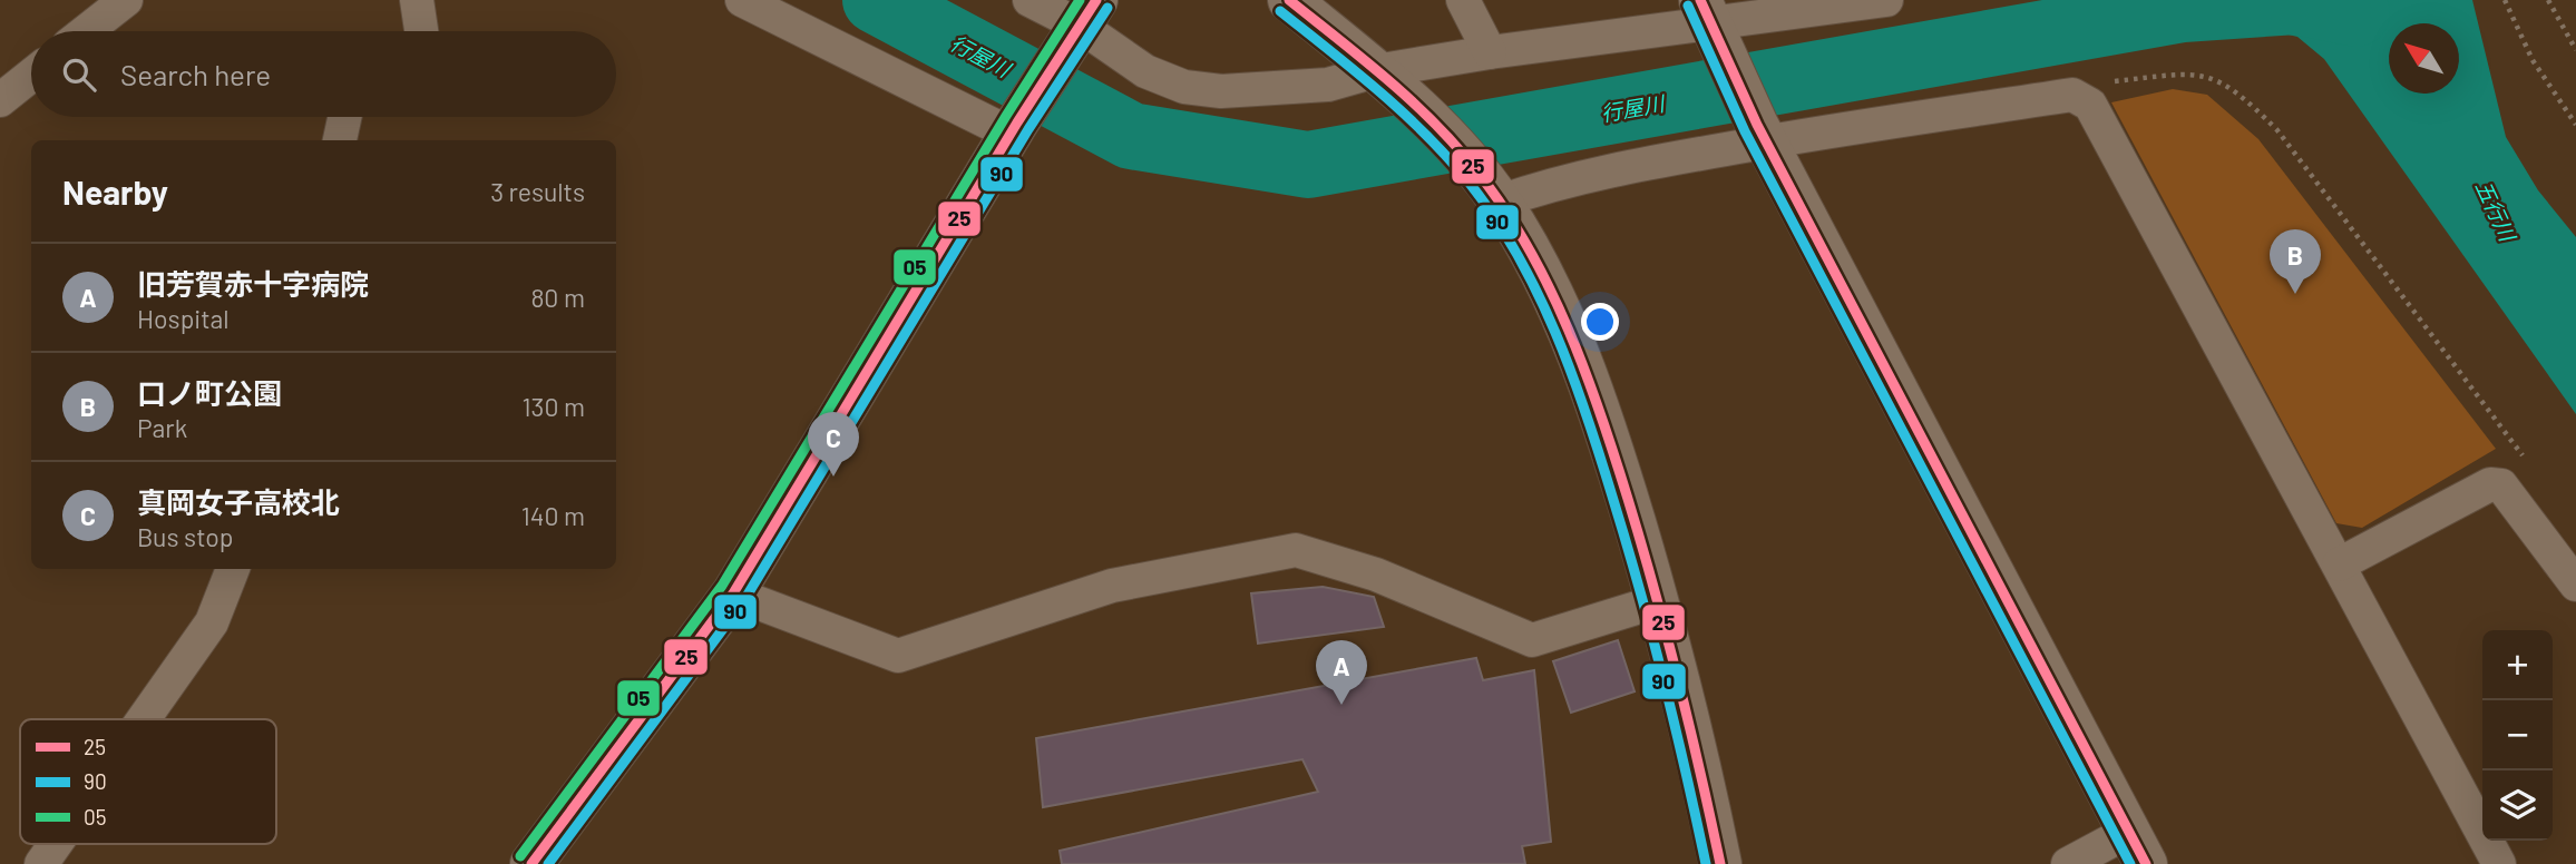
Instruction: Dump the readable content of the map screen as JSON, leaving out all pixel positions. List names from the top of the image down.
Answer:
{
  "water": ["行屋川", "五行川"],
  "lines": ["transit line 25", "transit line 05", "transit line 90"],
  "legend": ["25", "90", "05"],
  "north": "top left",
  "page": {
    "search": "Search here",
    "heading": ["Nearby", "3 results"],
    "pins": ["B", "C", "A"],
    "list": [
      {
        "mark": "A",
        "name": "旧芳賀赤十字病院",
        "note": "Hospital",
        "value": "80 m"
      },
      {
        "mark": "B",
        "name": "口ノ町公園",
        "note": "Park",
        "value": "130 m"
      },
      {
        "mark": "C",
        "name": "真岡女子高校北",
        "note": "Bus stop",
        "value": "140 m"
      }
    ],
    "map_buttons": ["+", "−"]
  }
}
